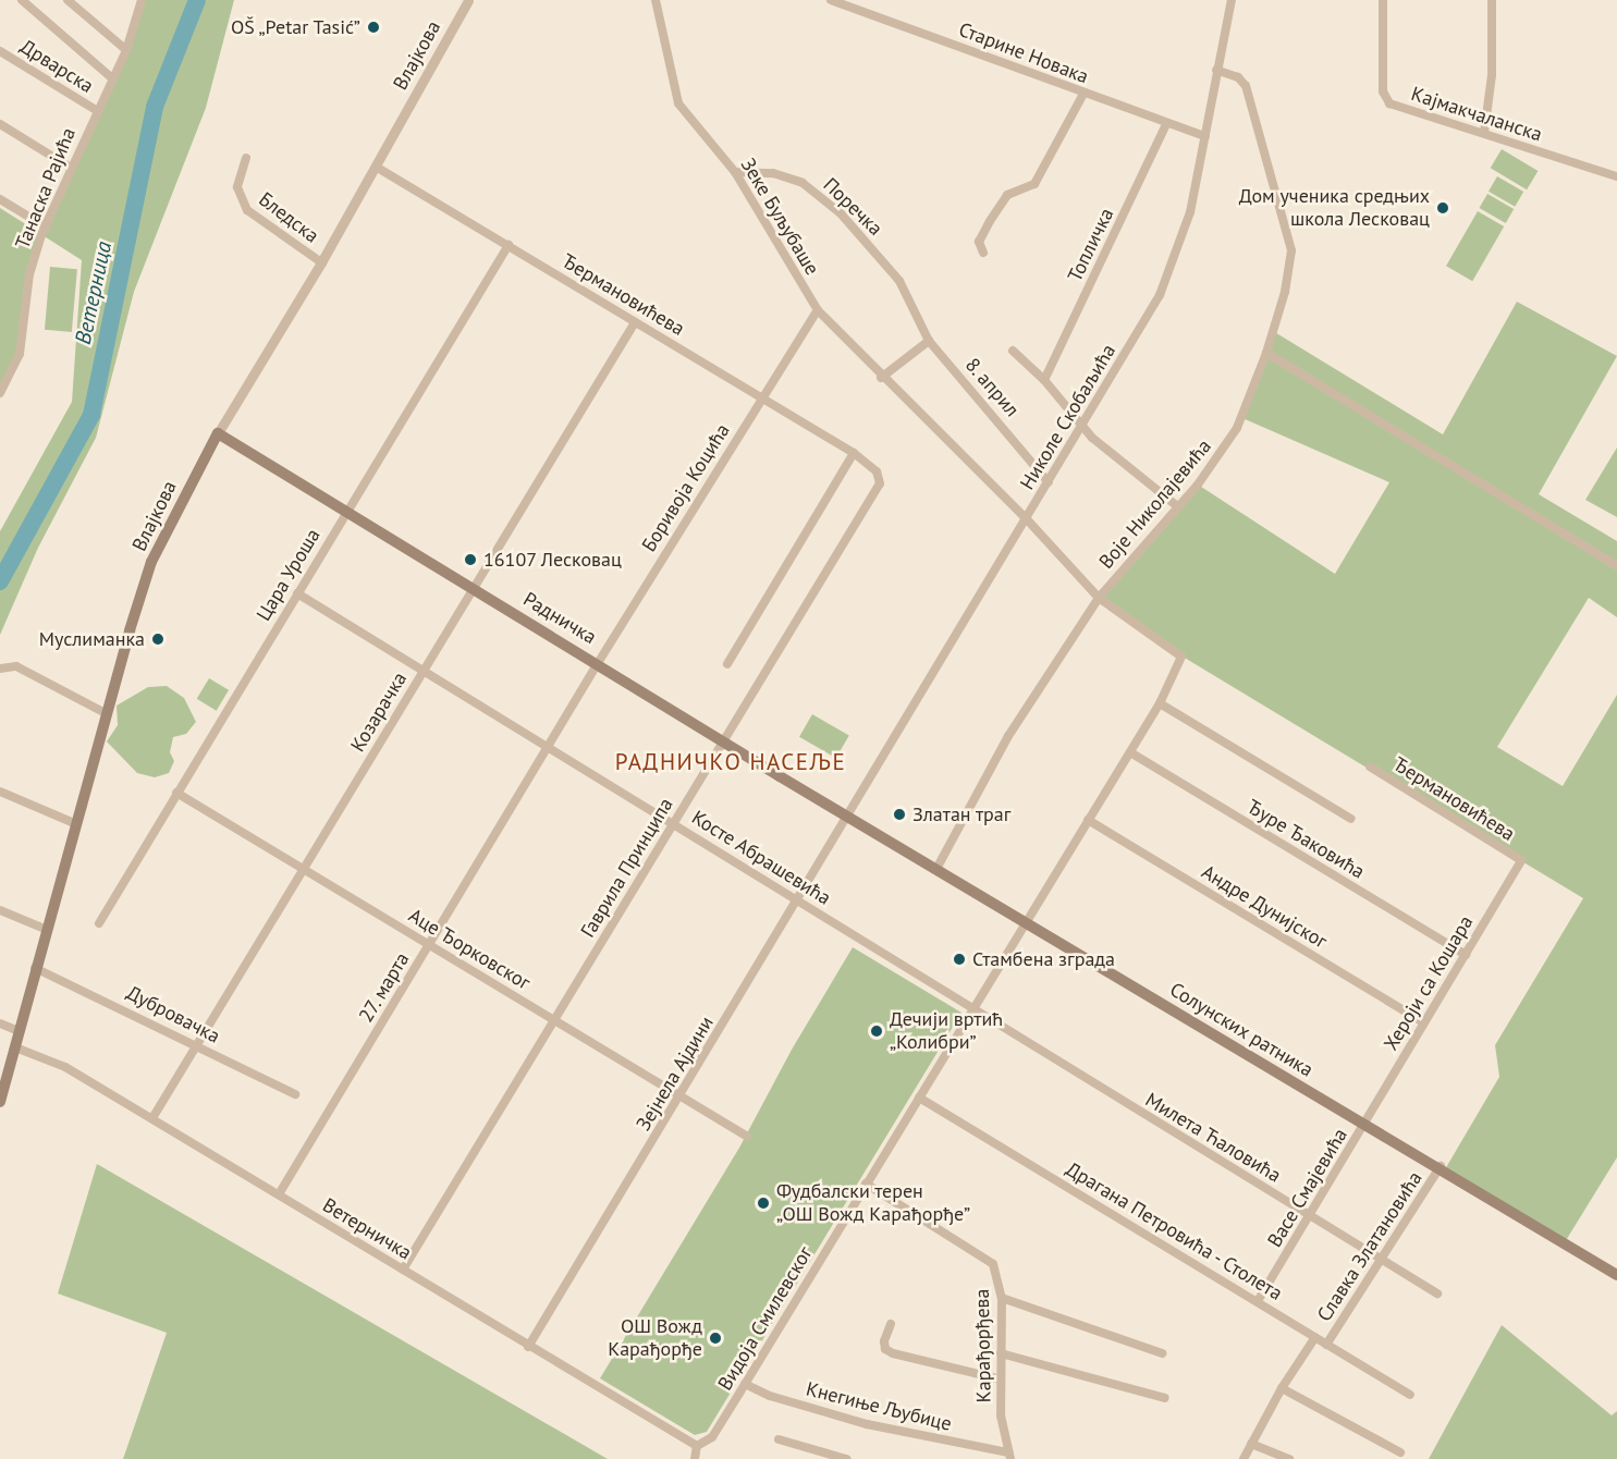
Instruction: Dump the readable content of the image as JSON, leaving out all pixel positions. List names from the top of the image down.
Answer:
{
  "streets": {
    "main road": ["Влајкова", "Радничка", "Солунских ратника"],
    "street": [
      "Старине Новака",
      "Дрварска",
      "Кајмакчаланска",
      "Танаска Рајића",
      "Поречка",
      "Зеке Буљубаше",
      "Бледска",
      "Топличка",
      "Ђермановићева",
      "8. април",
      "Николе Скобаљића",
      "Боривоја Коцића",
      "Воје Николајевића",
      "Цара Уроша",
      "Козарачка",
      "Ђуре Ђаковића",
      "Косте Абрашевића",
      "Гаврила Принципа",
      "Андре Дунијског",
      "Аце Ђорковског",
      "Хероји са Кошара",
      "27. марта",
      "Дубровачка",
      "Зејнела Ајдини",
      "Милета Ћаловића",
      "Васе Смајевића",
      "Ветерничка",
      "Драгана Петровића - Столета",
      "Славка Златановића",
      "Видоја Смилевског",
      "Карађорђева",
      "Кнегиње Љубице"
    ]
  },
  "crossings": [
    ["Старине Новака", "Топличка"],
    ["Старине Новака", "Николе Скобаљића"],
    ["Влајкова", "Бледска"],
    ["Влајкова", "Ђермановићева"],
    ["Влајкова", "Радничка"],
    ["Влајкова", "Дубровачка"],
    ["Влајкова", "Ветерничка"],
    ["Дрварска", "Танаска Рајића"],
    ["Поречка", "Зеке Буљубаше"],
    ["Поречка", "8. април"],
    ["Зеке Буљубаше", "Николе Скобаљића"],
    ["Зеке Буљубаше", "Воје Николајевића"],
    ["Ђермановићева", "Боривоја Коцића"],
    ["Ђермановићева", "Цара Уроша"],
    ["Ђермановићева", "Козарачка"],
    ["Ђермановићева", "Гаврила Принципа"],
    ["Ђермановићева", "Хероји са Кошара"],
    ["8. април", "Николе Скобаљића"],
    ["Николе Скобаљића", "Воје Николајевића"],
    ["Николе Скобаљића", "Радничка"],
    ["Николе Скобаљића", "Солунских ратника"],
    ["Николе Скобаљића", "Зејнела Ајдини"],
    ["Боривоја Коцића", "Радничка"],
    ["Боривоја Коцића", "27. марта"],
    ["Воје Николајевића", "Солунских ратника"],
    ["Цара Уроша", "Радничка"],
    ["Цара Уроша", "Косте Абрашевића"],
    ["Цара Уроша", "Аце Ђорковског"],
    ["Радничка", "Козарачка"],
    ["Радничка", "Гаврила Принципа"],
    ["Радничка", "27. марта"],
    ["Радничка", "Солунских ратника"],
    ["Радничка", "Зејнела Ајдини"],
    ["Козарачка", "Косте Абрашевића"],
    ["Козарачка", "Аце Ђорковског"],
    ["Козарачка", "Дубровачка"],
    ["Козарачка", "Ветерничка"],
    ["Ђуре Ђаковића", "Хероји са Кошара"],
    ["Косте Абрашевића", "Гаврила Принципа"],
    ["Косте Абрашевића", "27. марта"],
    ["Косте Абрашевића", "Зејнела Ајдини"],
    ["Косте Абрашевића", "Милета Ћаловића"],
    ["Косте Абрашевића", "Видоја Смилевског"],
    ["Гаврила Принципа", "Аце Ђорковског"],
    ["Гаврила Принципа", "Ветерничка"],
    ["Андре Дунијског", "Хероји са Кошара"],
    ["Аце Ђорковског", "27. марта"],
    ["Аце Ђорковског", "Зејнела Ајдини"],
    ["Хероји са Кошара", "Солунских ратника"],
    ["Хероји са Кошара", "Васе Смајевића"],
    ["27. марта", "Ветерничка"],
    ["Солунских ратника", "Зејнела Ајдини"],
    ["Солунских ратника", "Васе Смајевића"],
    ["Солунских ратника", "Славка Златановића"],
    ["Солунских ратника", "Видоја Смилевског"],
    ["Зејнела Ајдини", "Ветерничка"],
    ["Милета Ћаловића", "Васе Смајевића"],
    ["Милета Ћаловића", "Славка Златановића"],
    ["Милета Ћаловића", "Видоја Смилевског"],
    ["Васе Смајевића", "Драгана Петровића - Столета"],
    ["Ветерничка", "Видоја Смилевског"],
    ["Драгана Петровића - Столета", "Славка Златановића"],
    ["Драгана Петровића - Столета", "Видоја Смилевског"],
    ["Видоја Смилевског", "Карађорђева"],
    ["Видоја Смилевског", "Кнегиње Љубице"],
    ["Карађорђева", "Кнегиње Љубице"]
  ],
  "districts": ["РАДНИЧКО НАСЕЉЕ"],
  "water": ["Ветерница"],
  "places": [
    "OŠ „Petar Tasić”",
    "Дом ученика средњих школа Лесковац",
    "16107 Лесковац",
    "Муслиманка",
    "Златан траг",
    "Стамбена зграда",
    "Дечији вртић „Колибри”",
    "Фудбалски терен „ОШ Вожд Карађорђе”",
    "ОШ Вожд Карађорђе"
  ]
}
